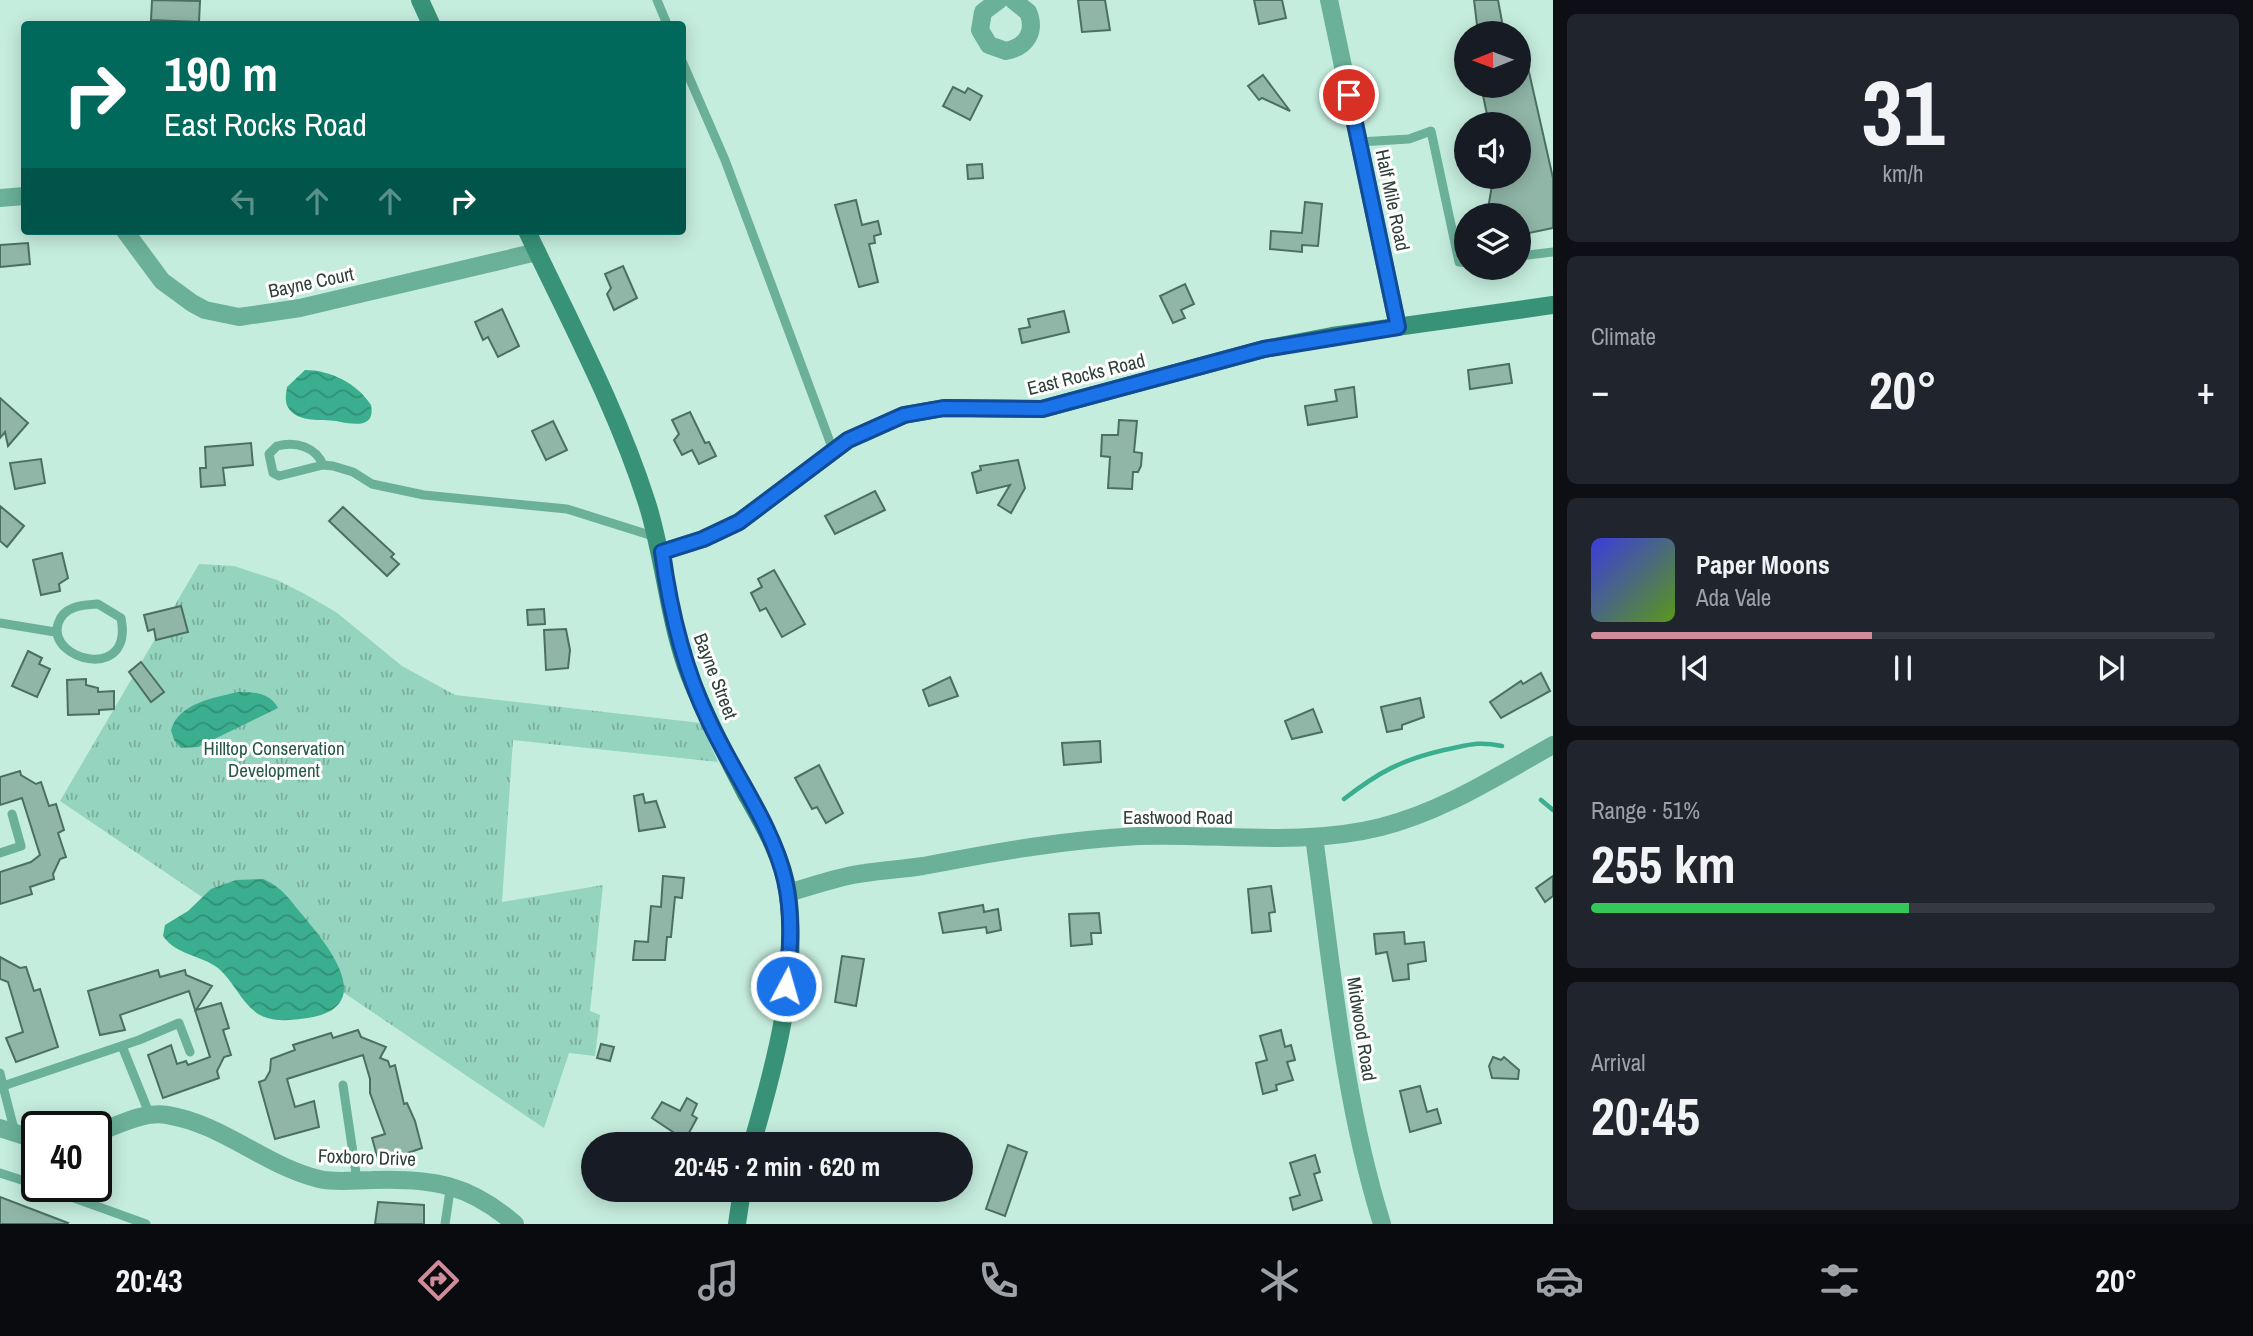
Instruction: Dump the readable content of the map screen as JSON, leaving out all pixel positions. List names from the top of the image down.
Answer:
{
  "streets": {
    "street": [
      "Half Mile Road",
      "Bayne Court",
      "East Rocks Road",
      "Bayne Street",
      "Eastwood Road",
      "Midwood Road",
      "Foxboro Drive"
    ]
  },
  "crossings": [
    ["Half Mile Road", "East Rocks Road"],
    ["Bayne Court", "Bayne Street"],
    ["East Rocks Road", "Bayne Street"],
    ["Bayne Street", "Eastwood Road"],
    ["Eastwood Road", "Midwood Road"]
  ],
  "parks": ["Hilltop Conservation Development"],
  "north": "left",
  "page": {
    "tile": [
      ["31", "km/h"],
      "Climate",
      ["Range · 51%", "255 km"],
      ["Arrival", "20:45"]
    ],
    "turn": ["190 m", "East Rocks Road"],
    "heat": ["−", "20°", "+"],
    "song": ["Paper Moons", "Ada Vale"],
    "limit": "40",
    "trip": "20:45 · 2 min · 620 m",
    "tabs": ["20:43", "20°"]
  }
}
